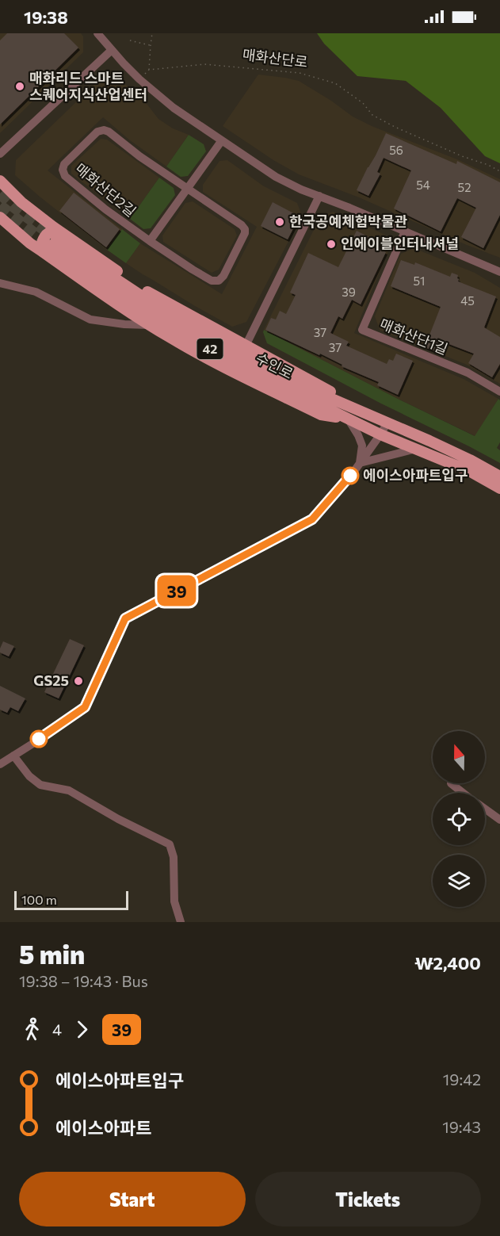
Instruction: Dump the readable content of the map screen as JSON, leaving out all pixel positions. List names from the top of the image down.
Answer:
{
  "streets": {
    "main road": ["42", "수인로"],
    "street": ["매화산단2길", "매화산단1길"],
    "path": ["매화산단로"]
  },
  "places": [
    "매화리드 스마트 스퀘어지식산업센터",
    "한국공예체험박물관",
    "인에이블인터내셔널",
    "에이스아파트입구",
    "GS25"
  ],
  "lines": ["bus line 39"],
  "house_numbers": [
    "56",
    "54",
    "52",
    "51",
    "39",
    "45",
    "37",
    "37"
  ],
  "scale_bar": "100 m",
  "north": "top",
  "page": {
    "status": "19:38",
    "on_map": "39",
    "scale": "100 m",
    "heading": ["5 min", "19:38 – 19:43 · Bus", "₩2,400"],
    "legs": ["4", "39"],
    "list": [
      {
        "name": "에이스아파트입구",
        "value": "19:42"
      },
      {
        "name": "에이스아파트",
        "value": "19:43"
      }
    ],
    "buttons": ["Start", "Tickets"]
  }
}
